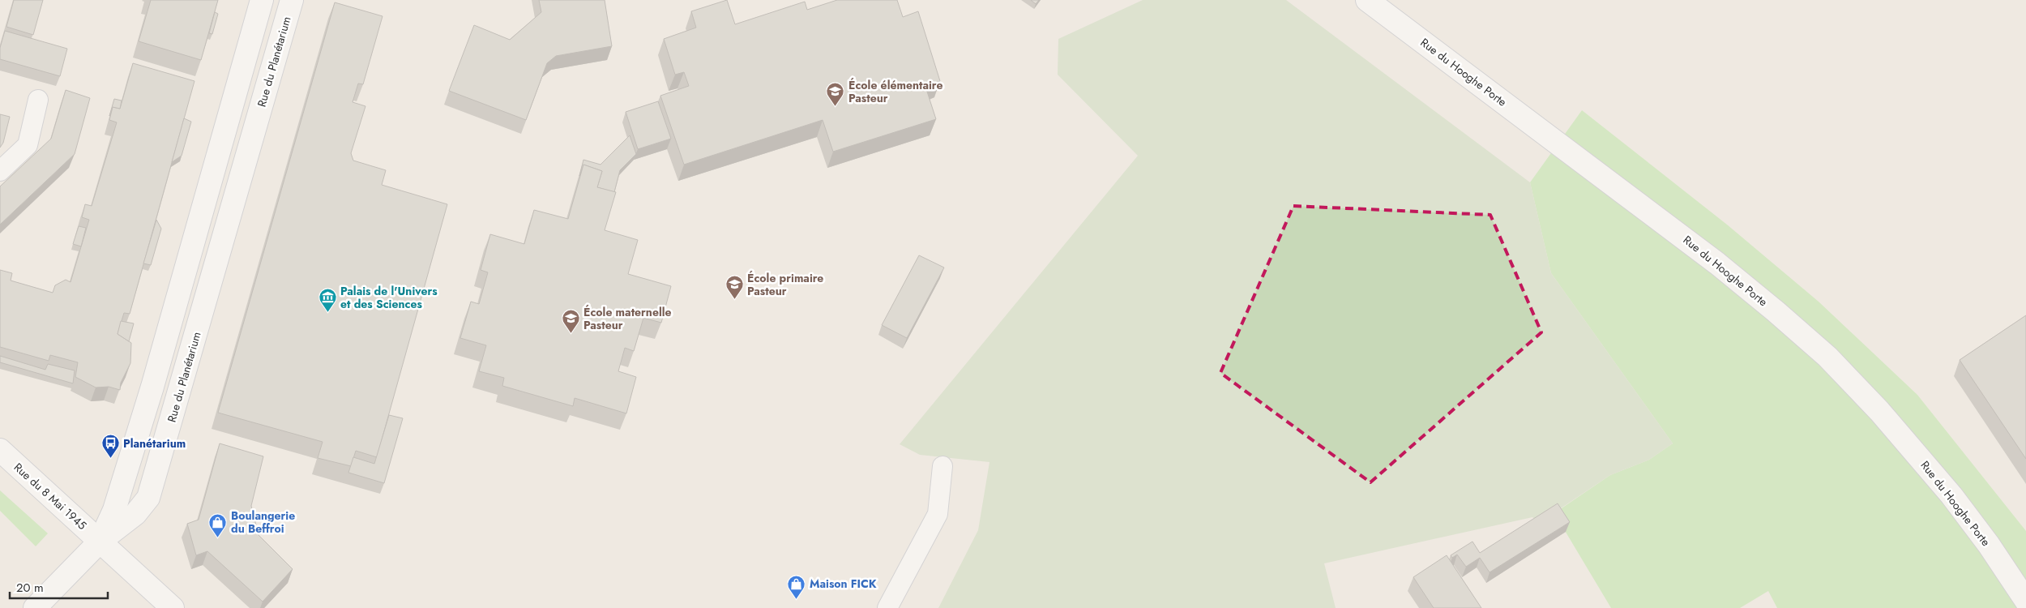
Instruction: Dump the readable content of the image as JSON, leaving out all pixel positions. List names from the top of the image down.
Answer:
{
  "streets": {
    "street": ["Rue du Planétarium", "Rue du Hooghe Porte", "Rue du 8 Mai 1945"]
  },
  "crossings": [
    ["Rue du Planétarium", "Rue du 8 Mai 1945"]
  ],
  "places": {
    "school or university": ["École élémentaire Pasteur", "École primaire Pasteur", "École maternelle Pasteur"],
    "museum": ["Palais de l'Univers et des Sciences"],
    "bus stop": ["Planétarium"],
    "shop": ["Boulangerie du Beffroi", "Maison FICK"]
  },
  "scale_bar": "20 m"
}
